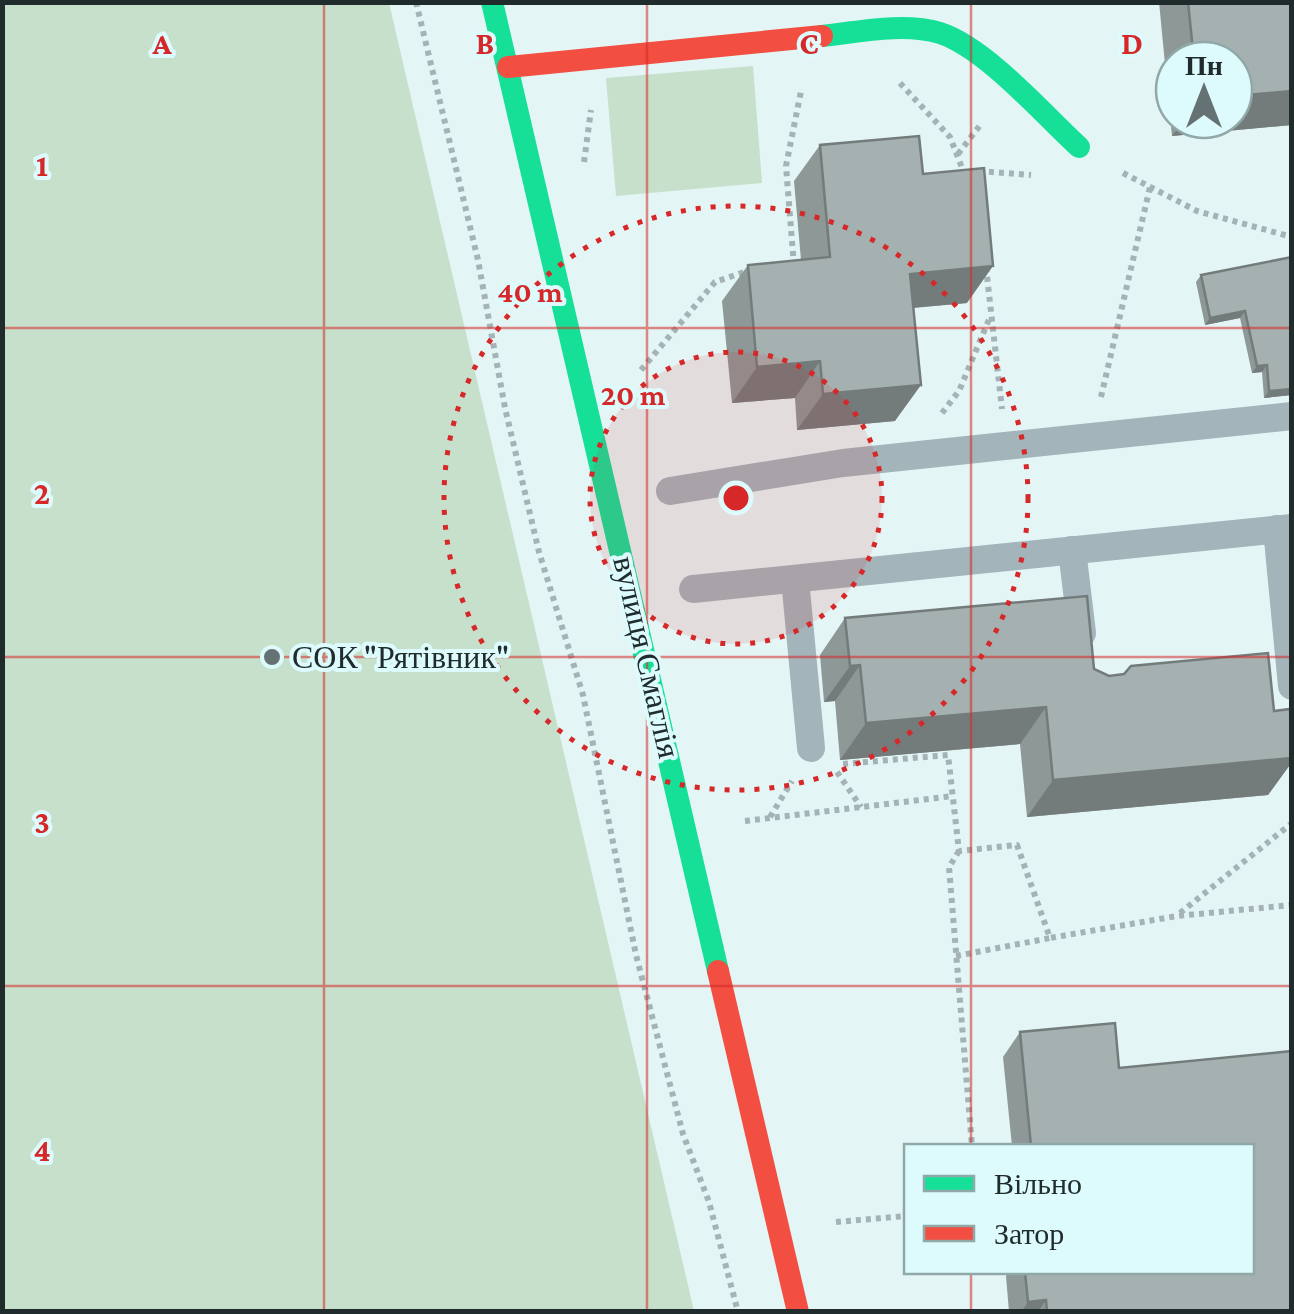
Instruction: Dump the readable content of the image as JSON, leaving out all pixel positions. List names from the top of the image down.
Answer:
{
  "streets": {
    "street": ["вулиця Смаглія"]
  },
  "places": ["СОК \"Рятівник\""],
  "legend": ["Вільно", "Затор"],
  "north": "top",
  "grid": {
    "columns": [
      "A",
      "B",
      "C",
      "D"
    ],
    "rows": [
      "1",
      "2",
      "3",
      "4"
    ]
  },
  "rings": ["40 m", "20 m"]
}
